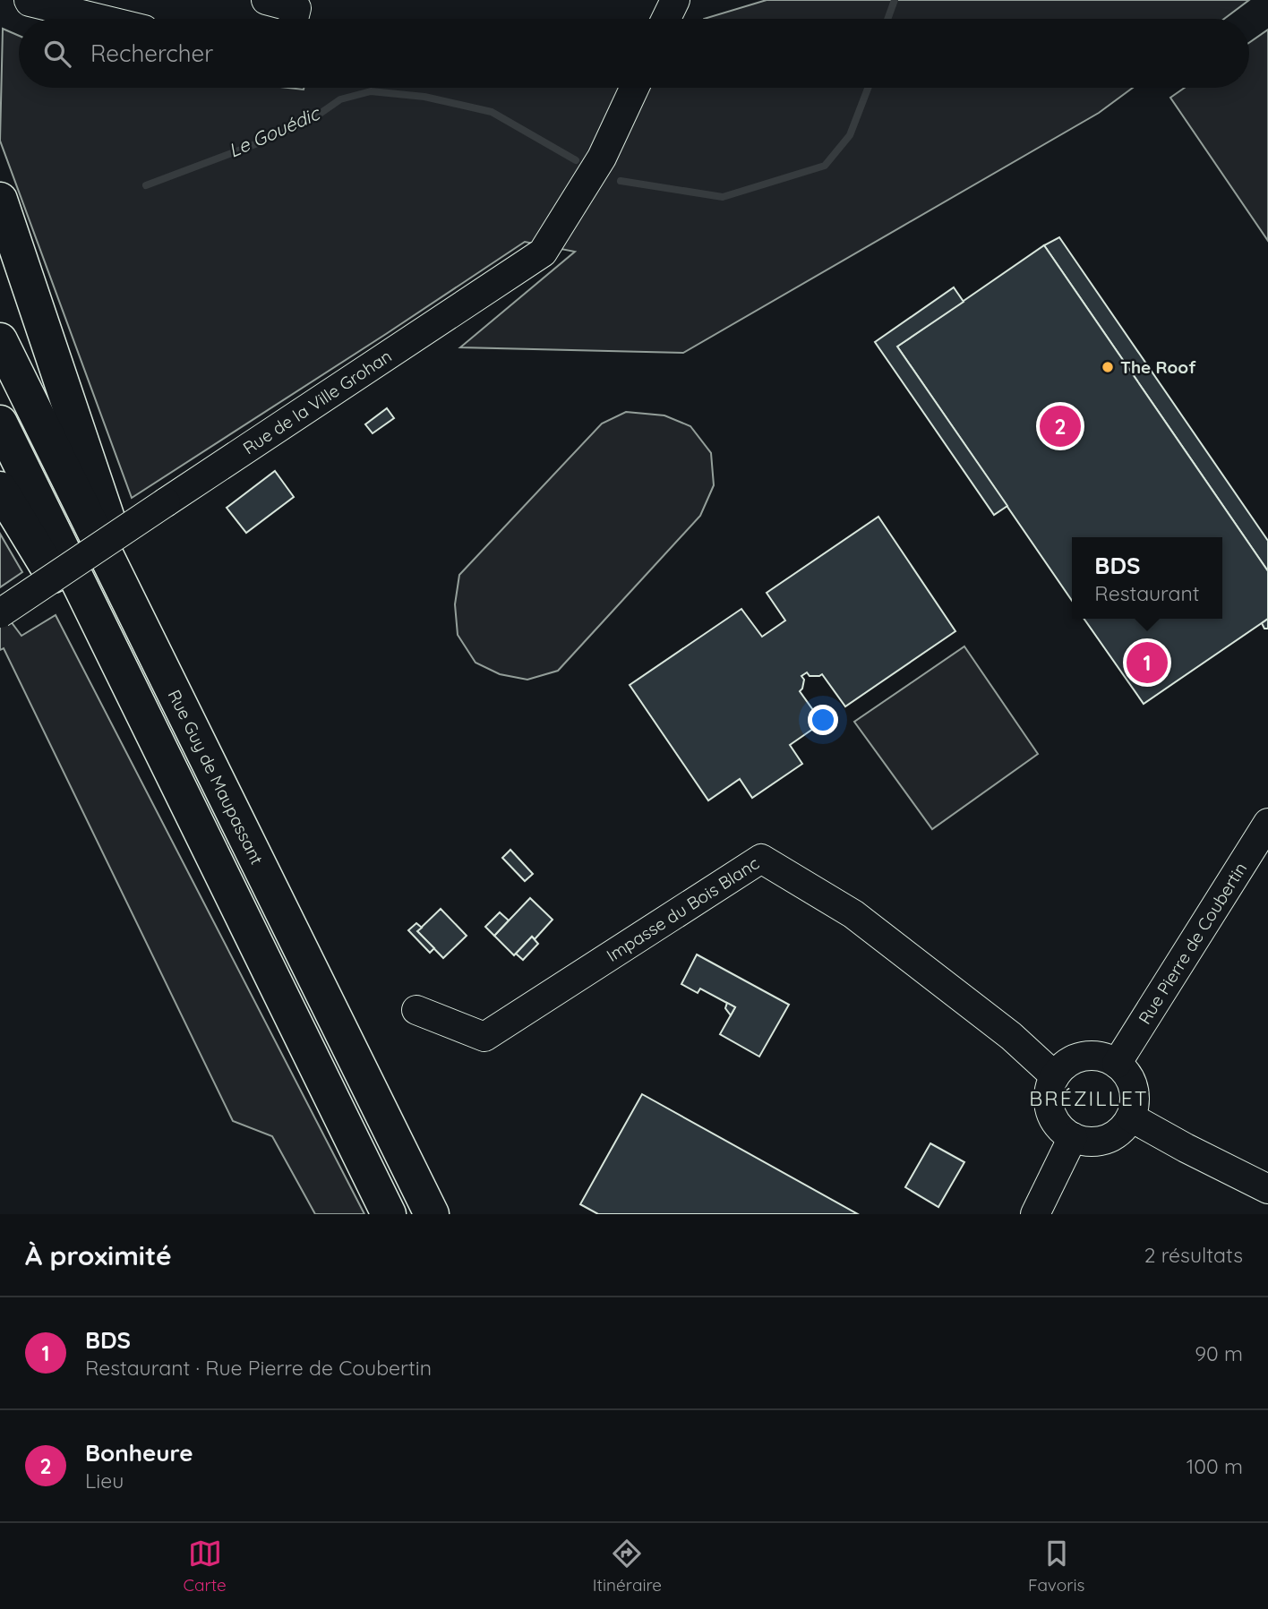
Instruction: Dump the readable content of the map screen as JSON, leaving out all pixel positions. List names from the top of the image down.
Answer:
{
  "streets": {
    "main road": ["Rue Guy de Maupassant"],
    "street": ["Rue de la Ville Grohan", "Impasse du Bois Blanc", "Rue Pierre de Coubertin"]
  },
  "crossings": [
    ["Impasse du Bois Blanc", "Rue Pierre de Coubertin"]
  ],
  "districts": ["BRÉZILLET"],
  "water": ["Le Gouédic"],
  "places": ["The Roof"],
  "page": {
    "search": "Rechercher",
    "pins": ["2", "1"],
    "popup": ["BDS", "Restaurant"],
    "heading": ["À proximité", "2 résultats"],
    "list": [
      {
        "mark": "1",
        "name": "BDS",
        "note": "Restaurant · Rue Pierre de Coubertin",
        "value": "90 m"
      },
      {
        "mark": "2",
        "name": "Bonheure",
        "note": "Lieu",
        "value": "100 m"
      }
    ],
    "nav": ["Carte", "Itinéraire", "Favoris"]
  }
}
